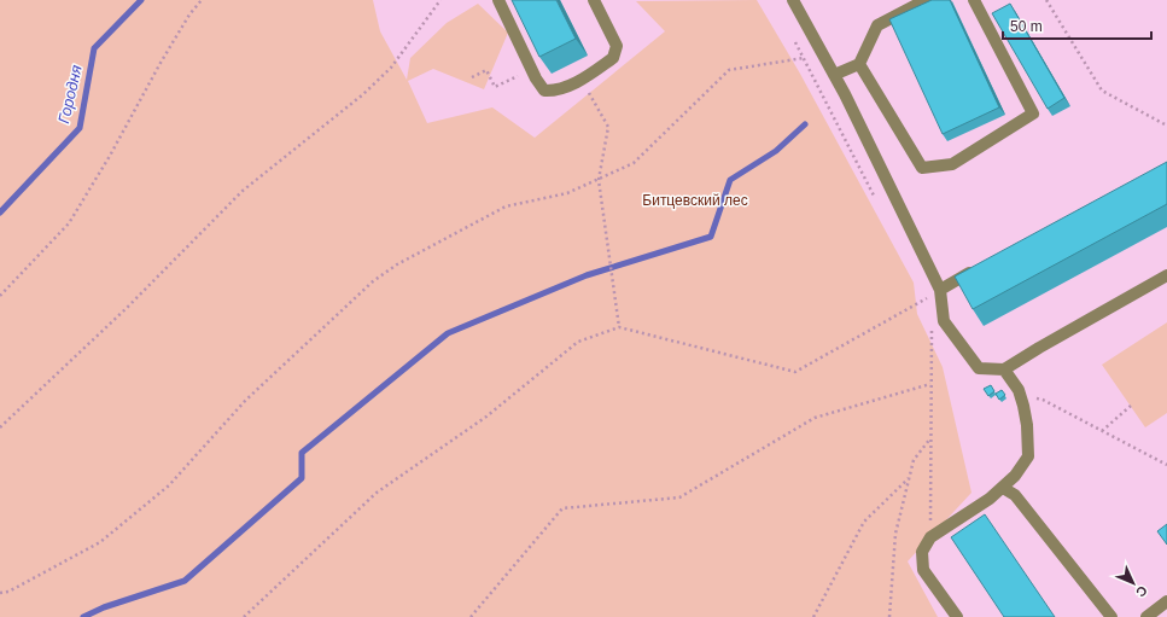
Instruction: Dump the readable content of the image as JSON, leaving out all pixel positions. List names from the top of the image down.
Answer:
{
  "water": ["Городня"],
  "parks": ["Битцевский лес"],
  "scale_bar": "50 m",
  "north": "bottom right"
}
